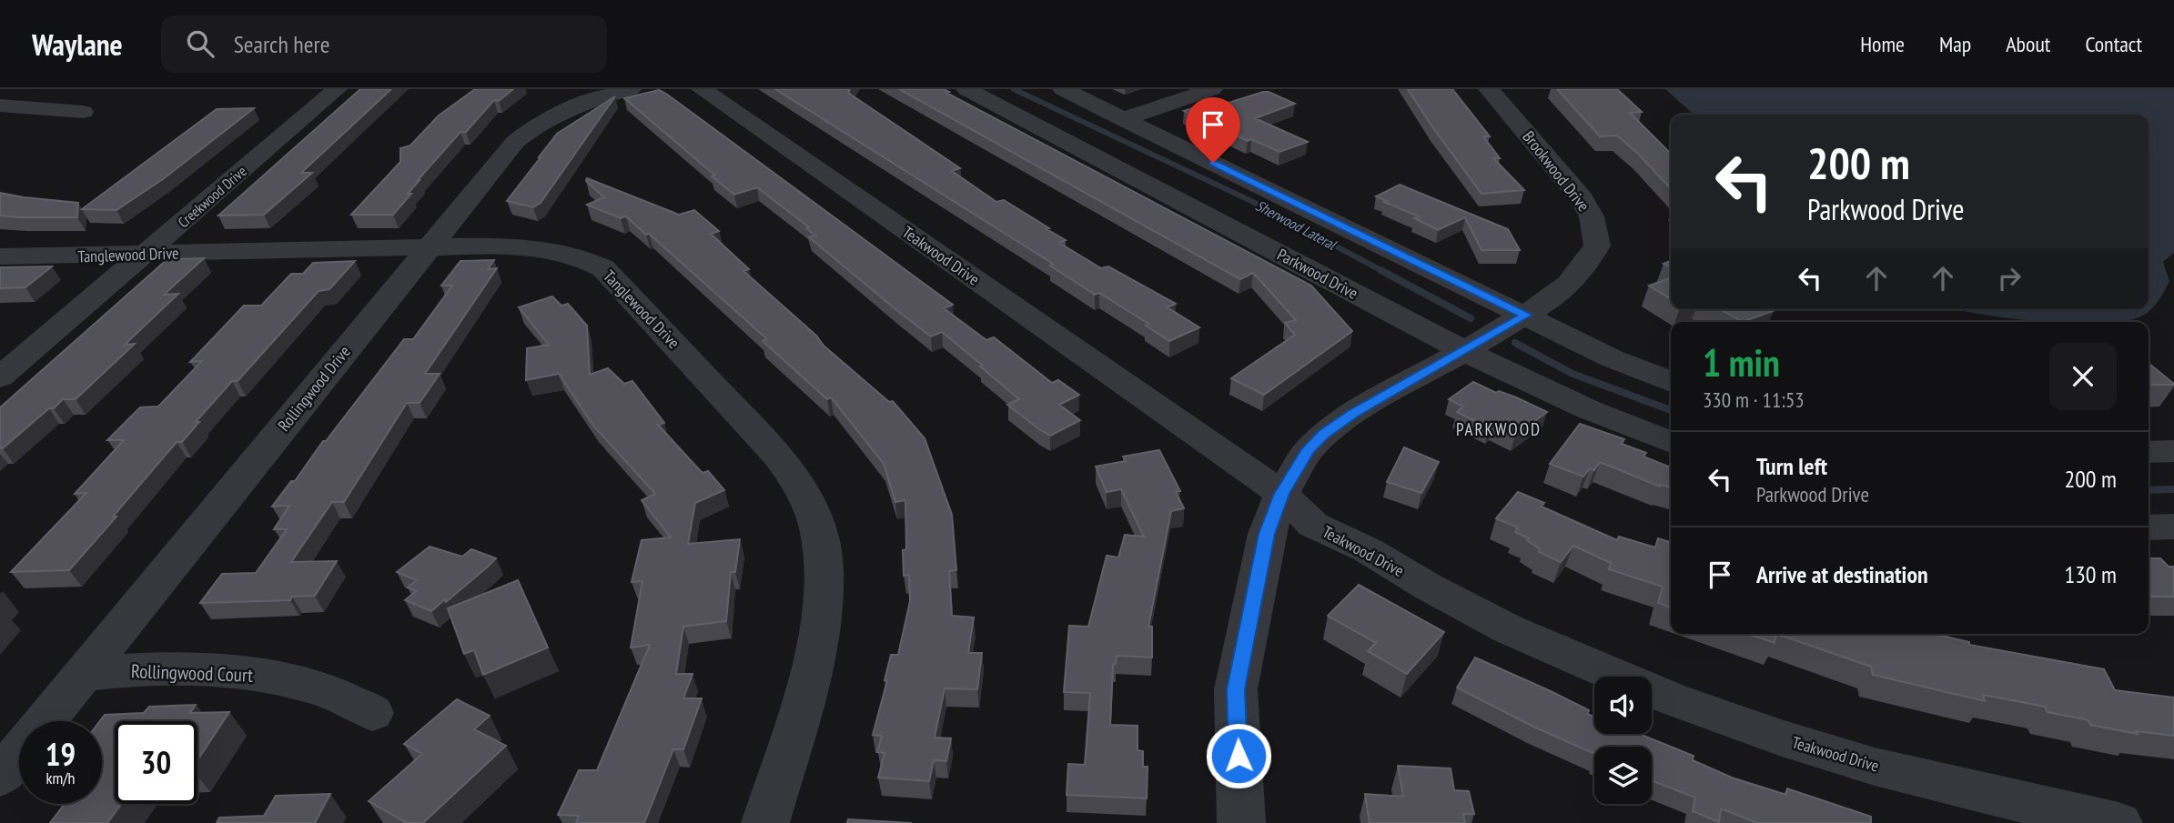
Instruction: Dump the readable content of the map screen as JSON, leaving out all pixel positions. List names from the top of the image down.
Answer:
{
  "streets": {
    "street": [
      "Brookwood Drive",
      "Creekwood Drive",
      "Tanglewood Drive",
      "Teakwood Drive",
      "Parkwood Drive",
      "Rollingwood Drive",
      "Rollingwood Court"
    ]
  },
  "crossings": [
    ["Brookwood Drive", "Teakwood Drive"],
    ["Brookwood Drive", "Parkwood Drive"],
    ["Creekwood Drive", "Tanglewood Drive"],
    ["Tanglewood Drive", "Rollingwood Drive"],
    ["Rollingwood Drive", "Rollingwood Court"]
  ],
  "districts": ["PARKWOOD"],
  "water": ["Sherwood Lateral"],
  "page": {
    "header": "Waylane",
    "search": "Search here",
    "nav": [
      "Home",
      "Map",
      "About",
      "Contact"
    ],
    "turn": ["200 m", "Parkwood Drive"],
    "heading": ["1 min", "330 m · 11:53"],
    "list": [
      {
        "name": "Turn left",
        "note": "Parkwood Drive",
        "value": "200 m"
      },
      {
        "name": "Arrive at destination",
        "value": "130 m"
      }
    ],
    "speed": "19 km/h",
    "limit": "30"
  }
}
